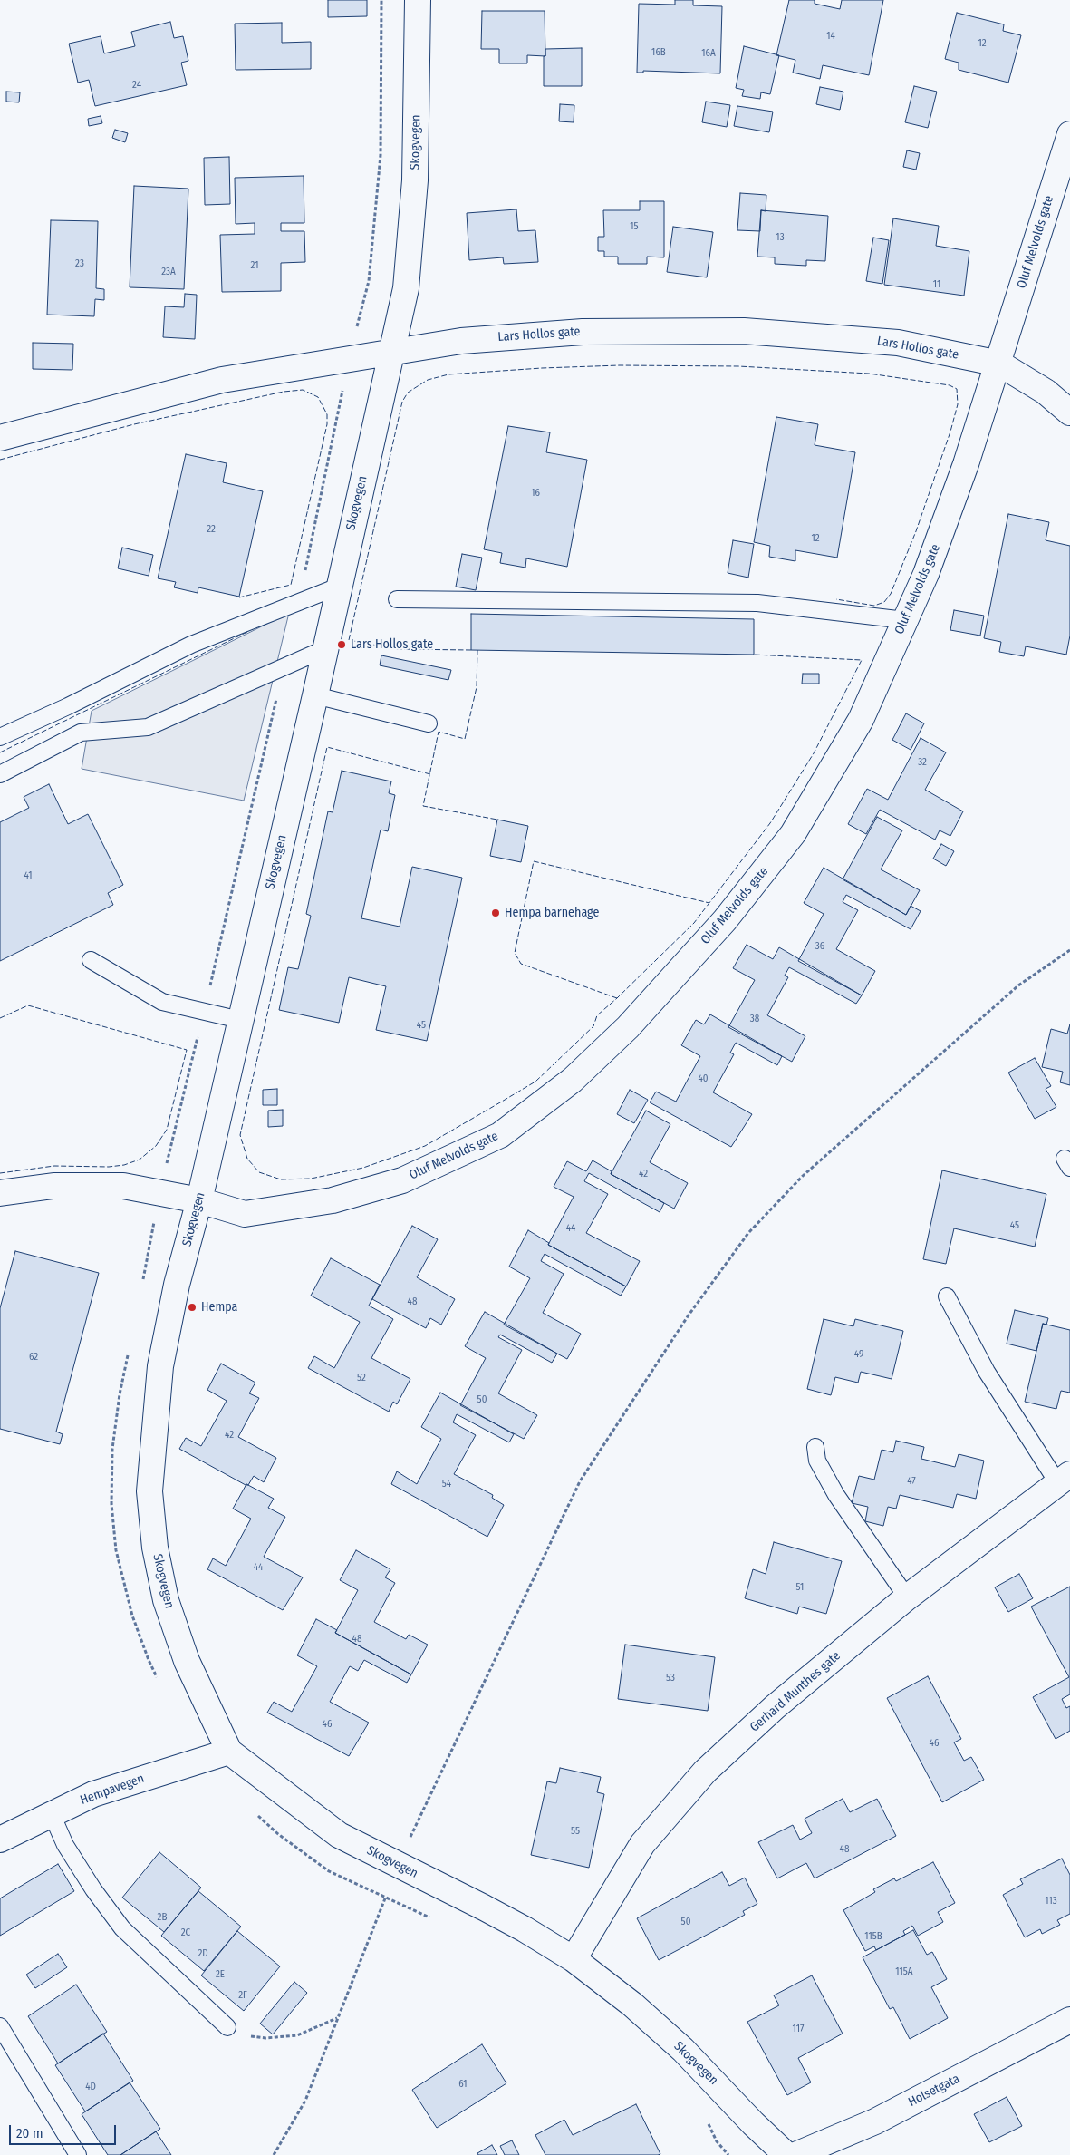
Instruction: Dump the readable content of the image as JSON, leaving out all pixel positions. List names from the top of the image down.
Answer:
{
  "streets": {
    "street": [
      "Skogvegen",
      "Oluf Melvolds gate",
      "Lars Hollos gate",
      "Gerhard Munthes gate",
      "Hempavegen",
      "Holsetgata"
    ]
  },
  "crossings": [
    ["Skogvegen", "Oluf Melvolds gate"],
    ["Skogvegen", "Lars Hollos gate"],
    ["Skogvegen", "Gerhard Munthes gate"],
    ["Skogvegen", "Hempavegen"],
    ["Oluf Melvolds gate", "Lars Hollos gate"]
  ],
  "places": ["Lars Hollos gate", "Hempa barnehage", "Hempa"],
  "house_numbers": [
    "14",
    "12",
    "16B",
    "16A",
    "24",
    "15",
    "13",
    "23",
    "21",
    "23A",
    "11",
    "16",
    "22",
    "12",
    "32",
    "41",
    "36",
    "38",
    "45",
    "40",
    "42",
    "45",
    "44",
    "48",
    "49",
    "62",
    "52",
    "50",
    "42",
    "47",
    "54",
    "44",
    "51",
    "48",
    "53",
    "46",
    "46",
    "55",
    "48",
    "113",
    "2B",
    "50",
    "2C",
    "115B",
    "2D",
    "115A",
    "2E",
    "2F",
    "117",
    "61",
    "4D"
  ],
  "scale_bar": "20 m"
}
